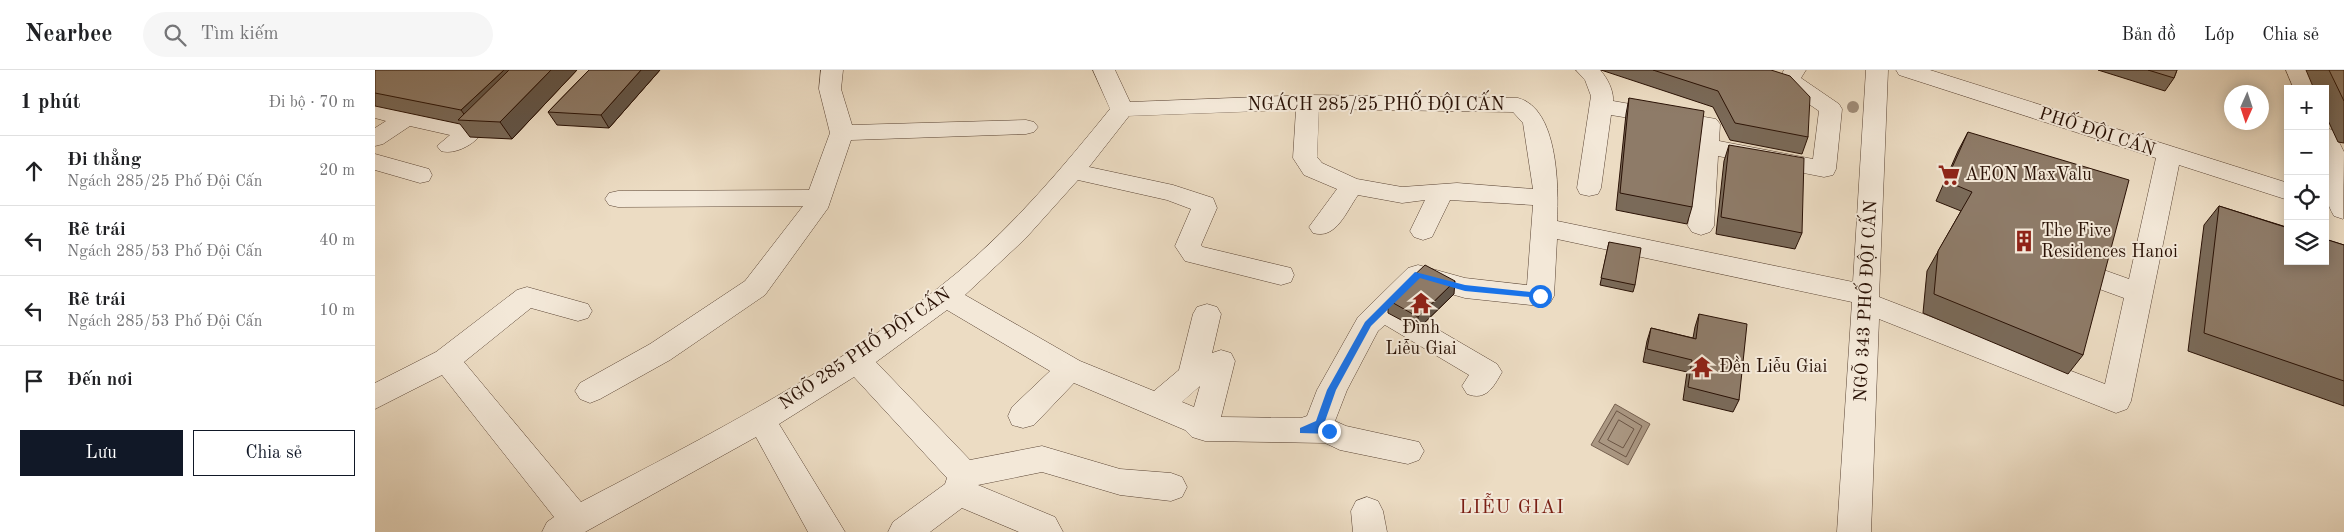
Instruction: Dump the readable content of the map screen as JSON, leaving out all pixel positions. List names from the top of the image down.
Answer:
{
  "streets": {
    "street": [
      "NGÁCH 285/25 PHỐ ĐỘI CẤN",
      "PHỐ ĐỘI CẤN",
      "NGÕ 343 PHỐ ĐỘI CẤN",
      "NGÕ 285 PHỐ ĐỘI CẤN"
    ]
  },
  "crossings": [
    ["NGÁCH 285/25 PHỐ ĐỘI CẤN", "NGÕ 285 PHỐ ĐỘI CẤN"]
  ],
  "districts": ["LIỄU GIAI"],
  "places": {
    "supermarket": ["AEON MaxValu"],
    "building": ["The Five Residences Hanoi"],
    "temple": ["Đình Liễu Giai", "Đền Liễu Giai"]
  },
  "north": "bottom",
  "page": {
    "header": "Nearbee",
    "search": "Tìm kiếm",
    "nav": ["Bản đồ", "Lớp", "Chia sẻ"],
    "heading": ["1 phút", "Đi bộ · 70 m"],
    "map_buttons": ["+", "−"],
    "list": [
      ["Đi thẳng", "Ngách 285/25 Phố Đội Cấn", "20 m"],
      ["Rẽ trái", "Ngách 285/53 Phố Đội Cấn", "40 m"],
      ["Rẽ trái", "Ngách 285/53 Phố Đội Cấn", "10 m"],
      "Đến nơi"
    ],
    "buttons": ["Lưu", "Chia sẻ"]
  }
}
